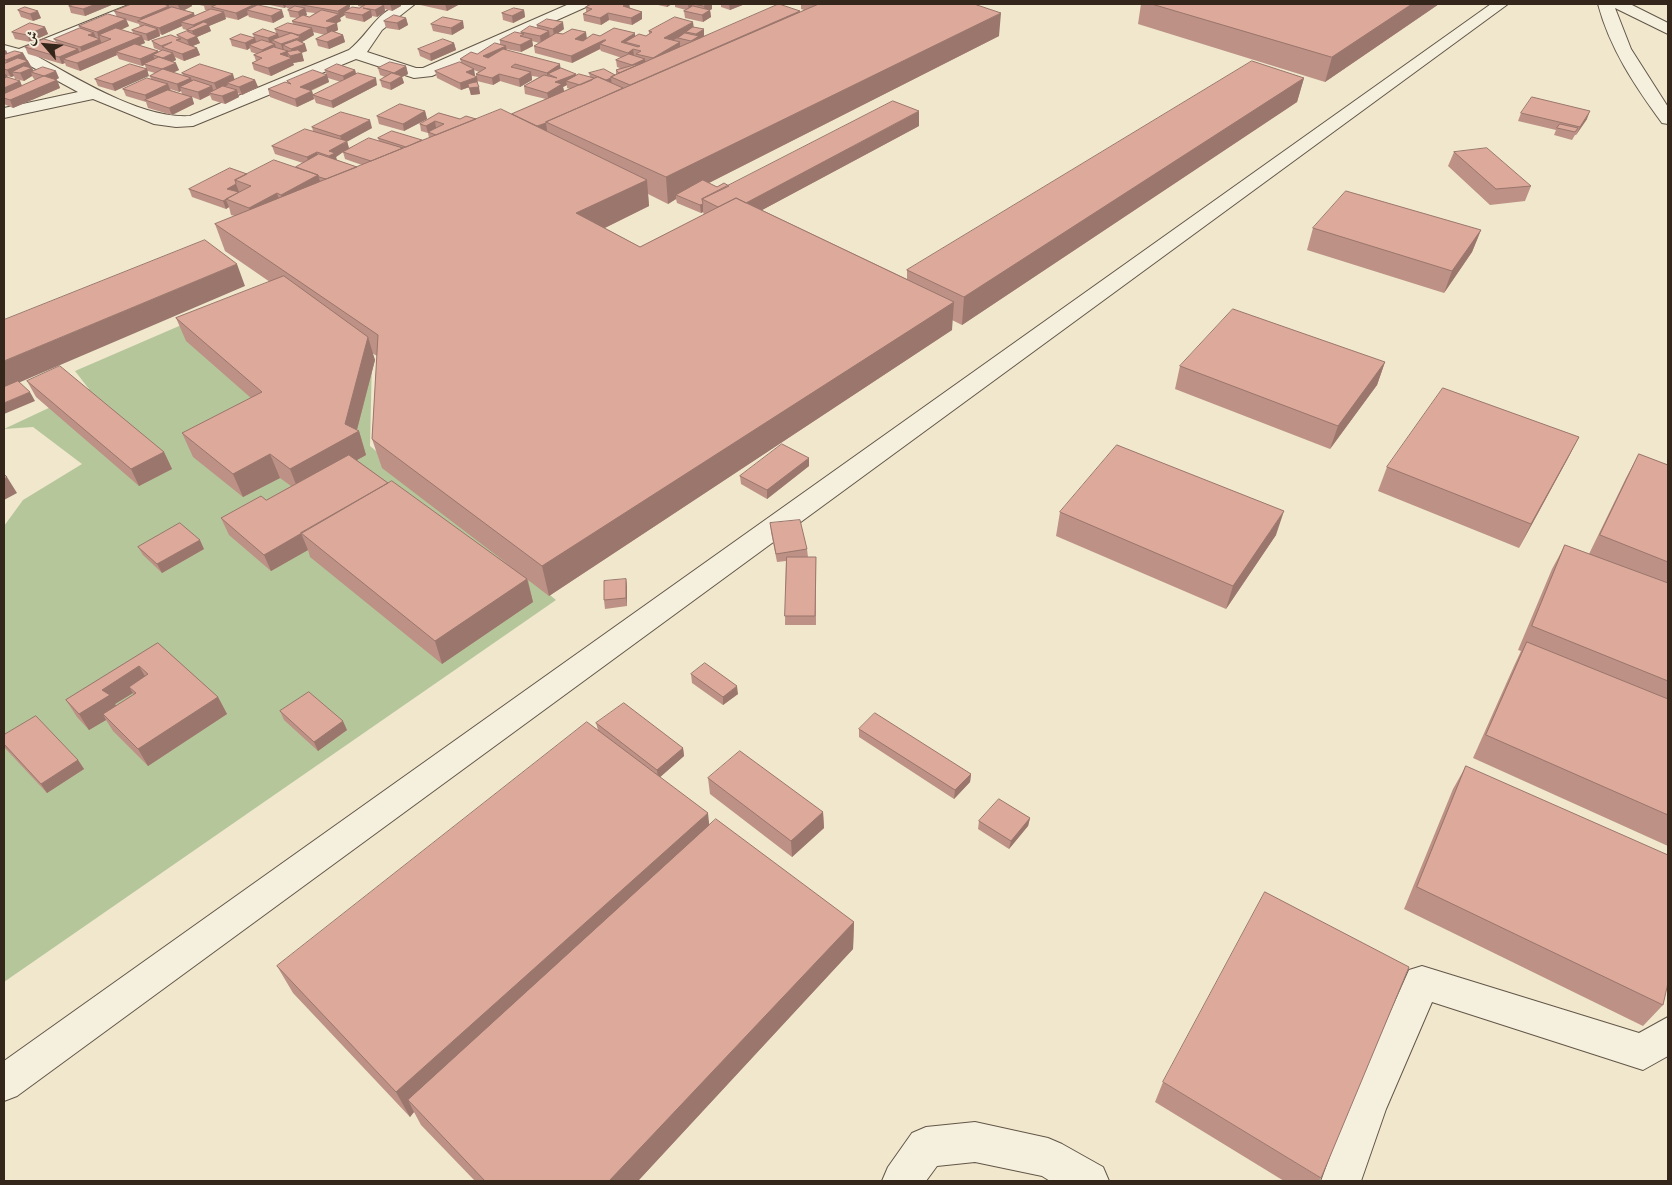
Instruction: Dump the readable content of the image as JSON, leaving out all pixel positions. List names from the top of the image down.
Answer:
{
  "north": "top left"
}
